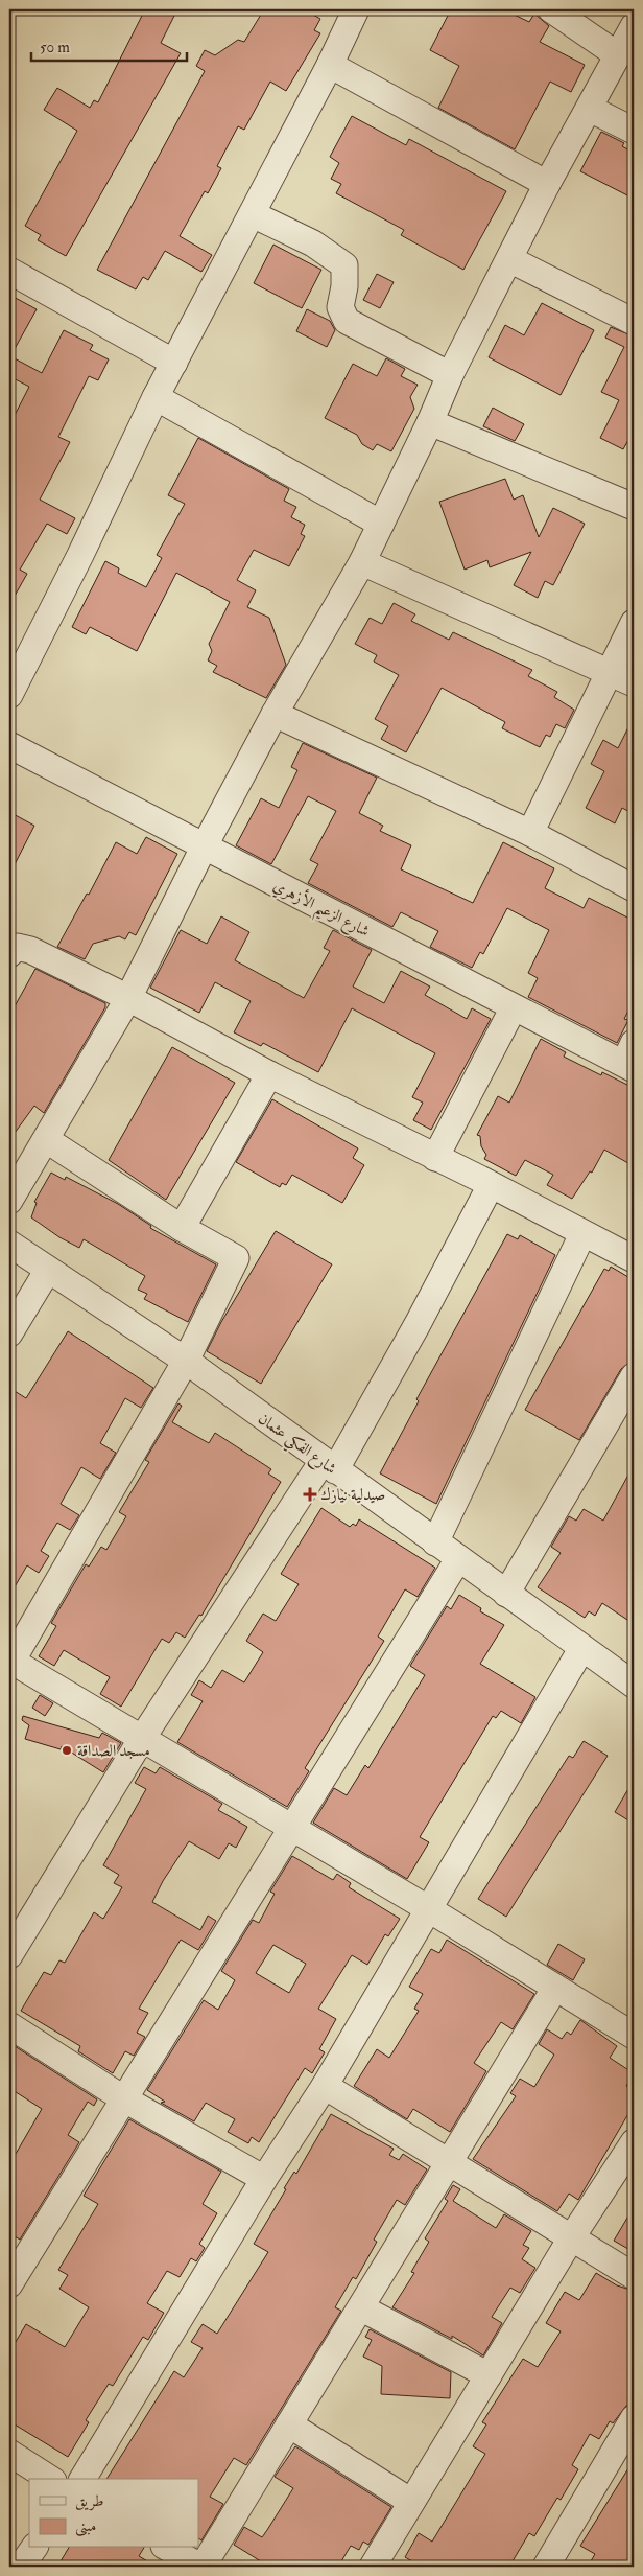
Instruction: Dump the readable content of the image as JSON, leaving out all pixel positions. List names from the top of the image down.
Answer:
{
  "streets": {
    "street": ["شارع الزعيم الأزهري", "شارع الفكي عثمان"]
  },
  "places": {
    "health": ["صيدلية نيازك"],
    "other": ["مسجد الصداقة"]
  },
  "legend": ["طريق", "مبنى"],
  "scale_bar": "50 m"
}
